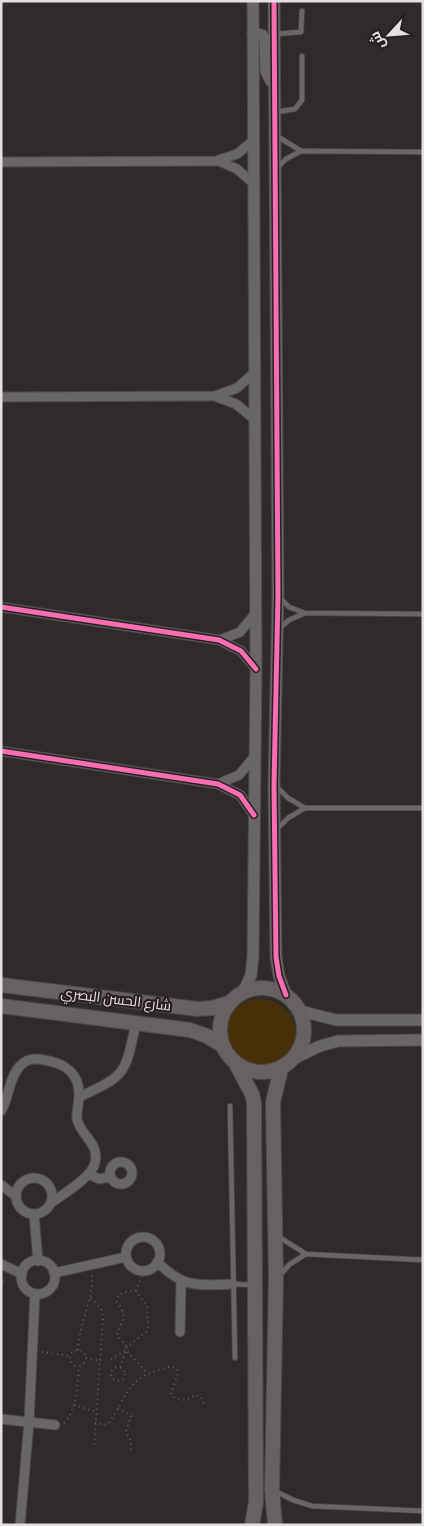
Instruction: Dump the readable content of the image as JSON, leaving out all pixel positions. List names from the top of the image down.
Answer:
{
  "streets": {
    "main road": ["شارع الحسن البصري"]
  },
  "north": "bottom left"
}
